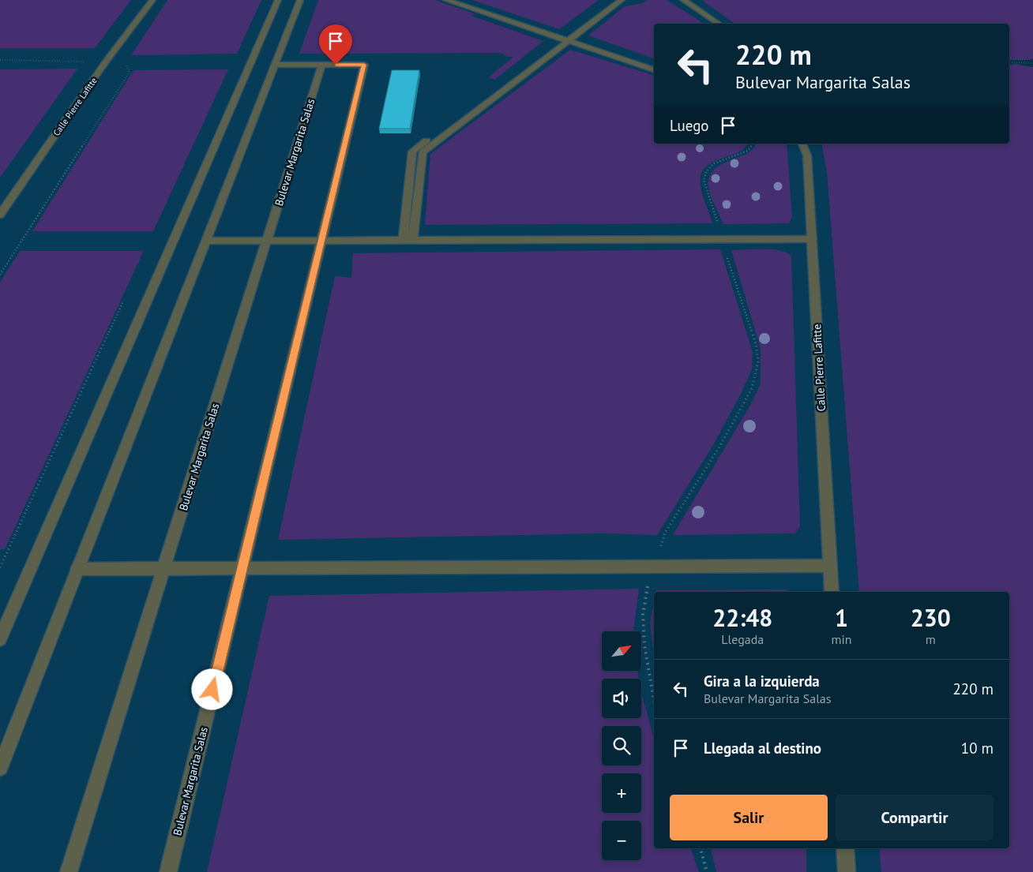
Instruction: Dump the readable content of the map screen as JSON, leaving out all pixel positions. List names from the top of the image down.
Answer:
{
  "streets": {
    "street": ["Calle Pierre Lafitte", "Bulevar Margarita Salas"]
  },
  "north": "top right",
  "page": {
    "turn": ["220 m", "Bulevar Margarita Salas"],
    "then": "Luego",
    "eta": [
      "22:48",
      "Llegada",
      "1",
      "min",
      "230",
      "m"
    ],
    "map_buttons": ["+", "−"],
    "list": [
      {
        "name": "Gira a la izquierda",
        "note": "Bulevar Margarita Salas",
        "value": "220 m"
      },
      {
        "name": "Llegada al destino",
        "value": "10 m"
      }
    ],
    "buttons": ["Salir", "Compartir"]
  }
}
